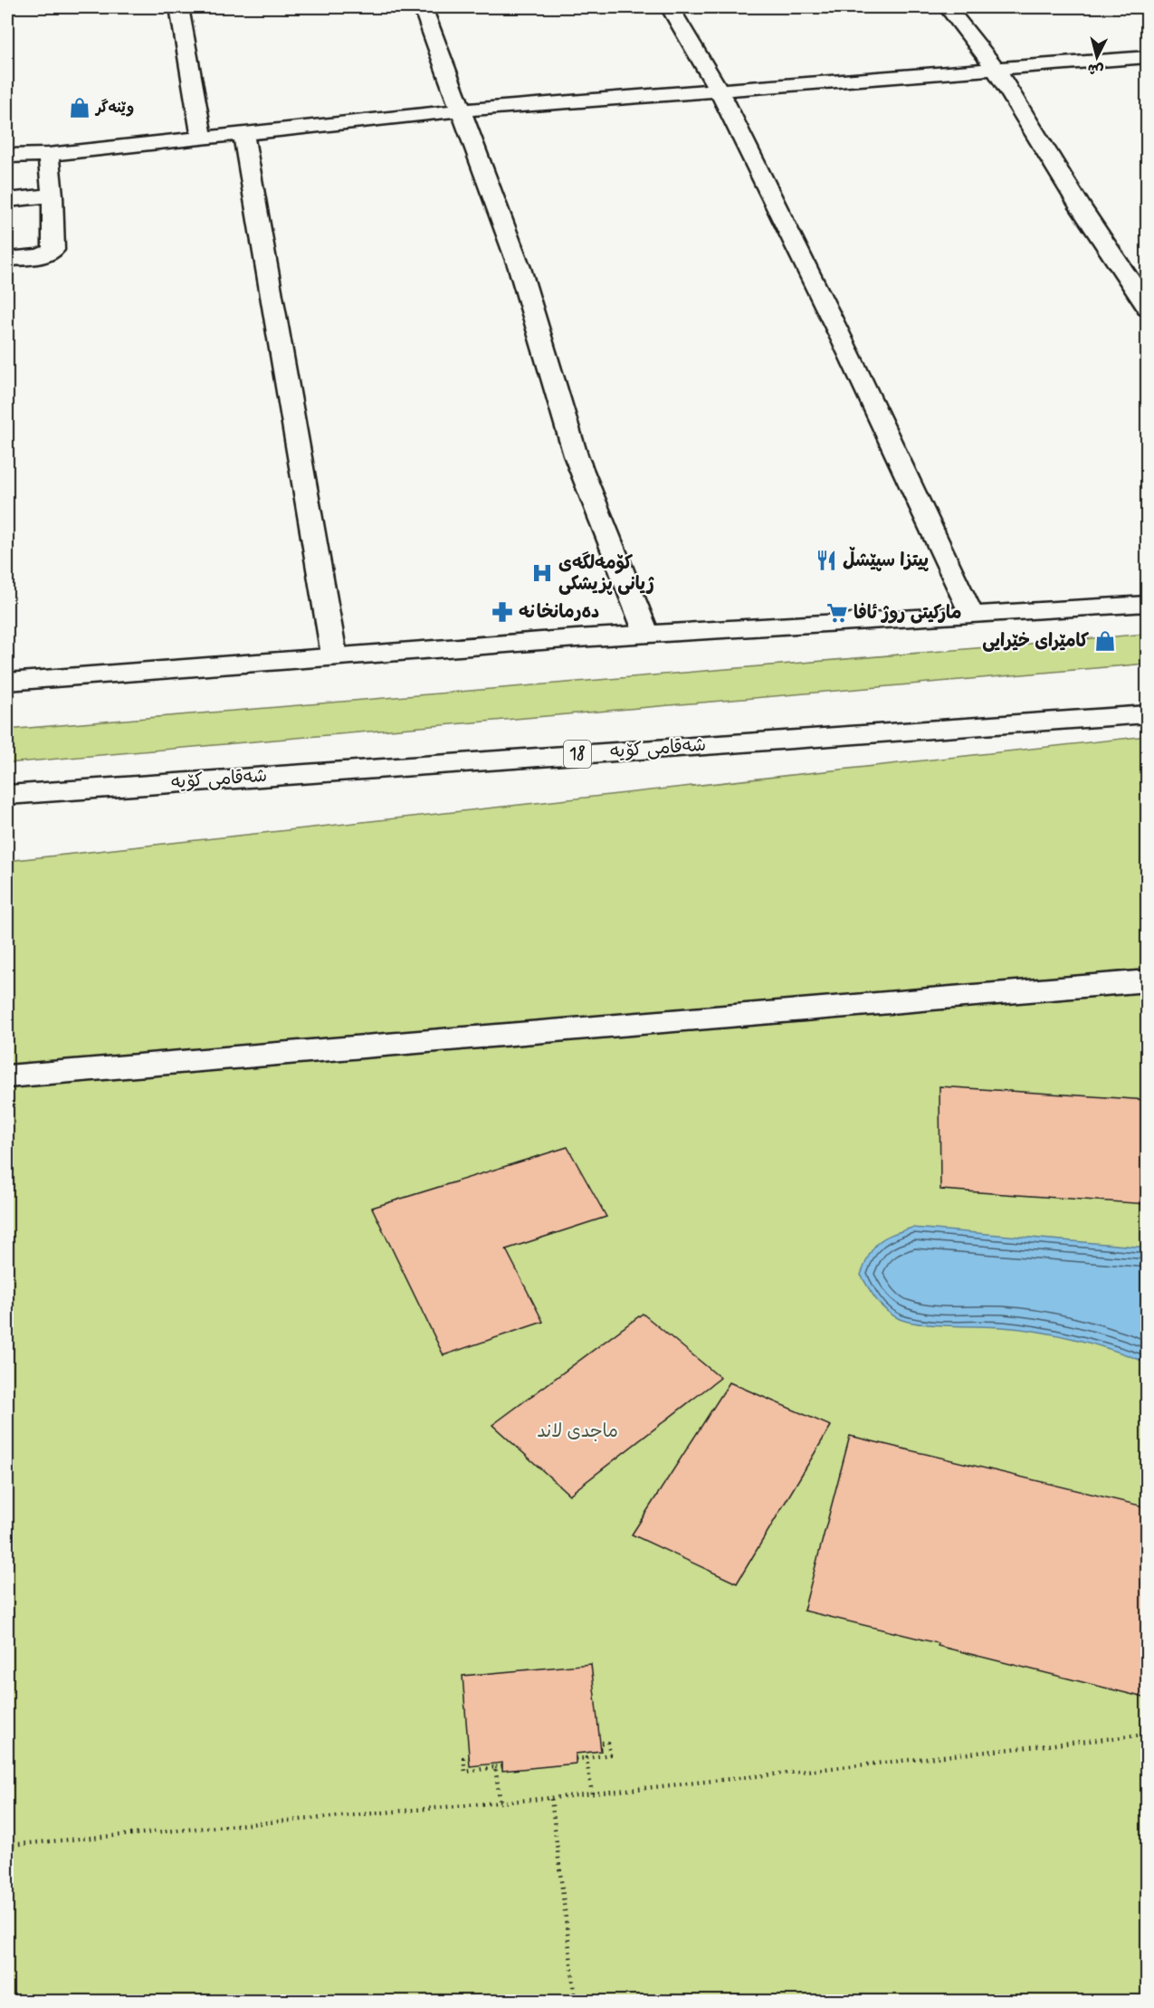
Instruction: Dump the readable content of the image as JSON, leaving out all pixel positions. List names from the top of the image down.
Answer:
{
  "streets": {
    "main road": ["شەقامی کۆیە", "18"]
  },
  "parks": ["ماجدی لاند"],
  "places": {
    "shop": ["وێنەگر", "كامێرای خێرایی"],
    "restaurant": ["پیتزا سپێشڵ"],
    "hospital": ["کۆمەلگەی ژیانی پزیشکی"],
    "pharmacy": ["دەرمانخانە"],
    "supermarket": ["ماركيتى روژ ئافا"]
  },
  "north": "bottom"
}
